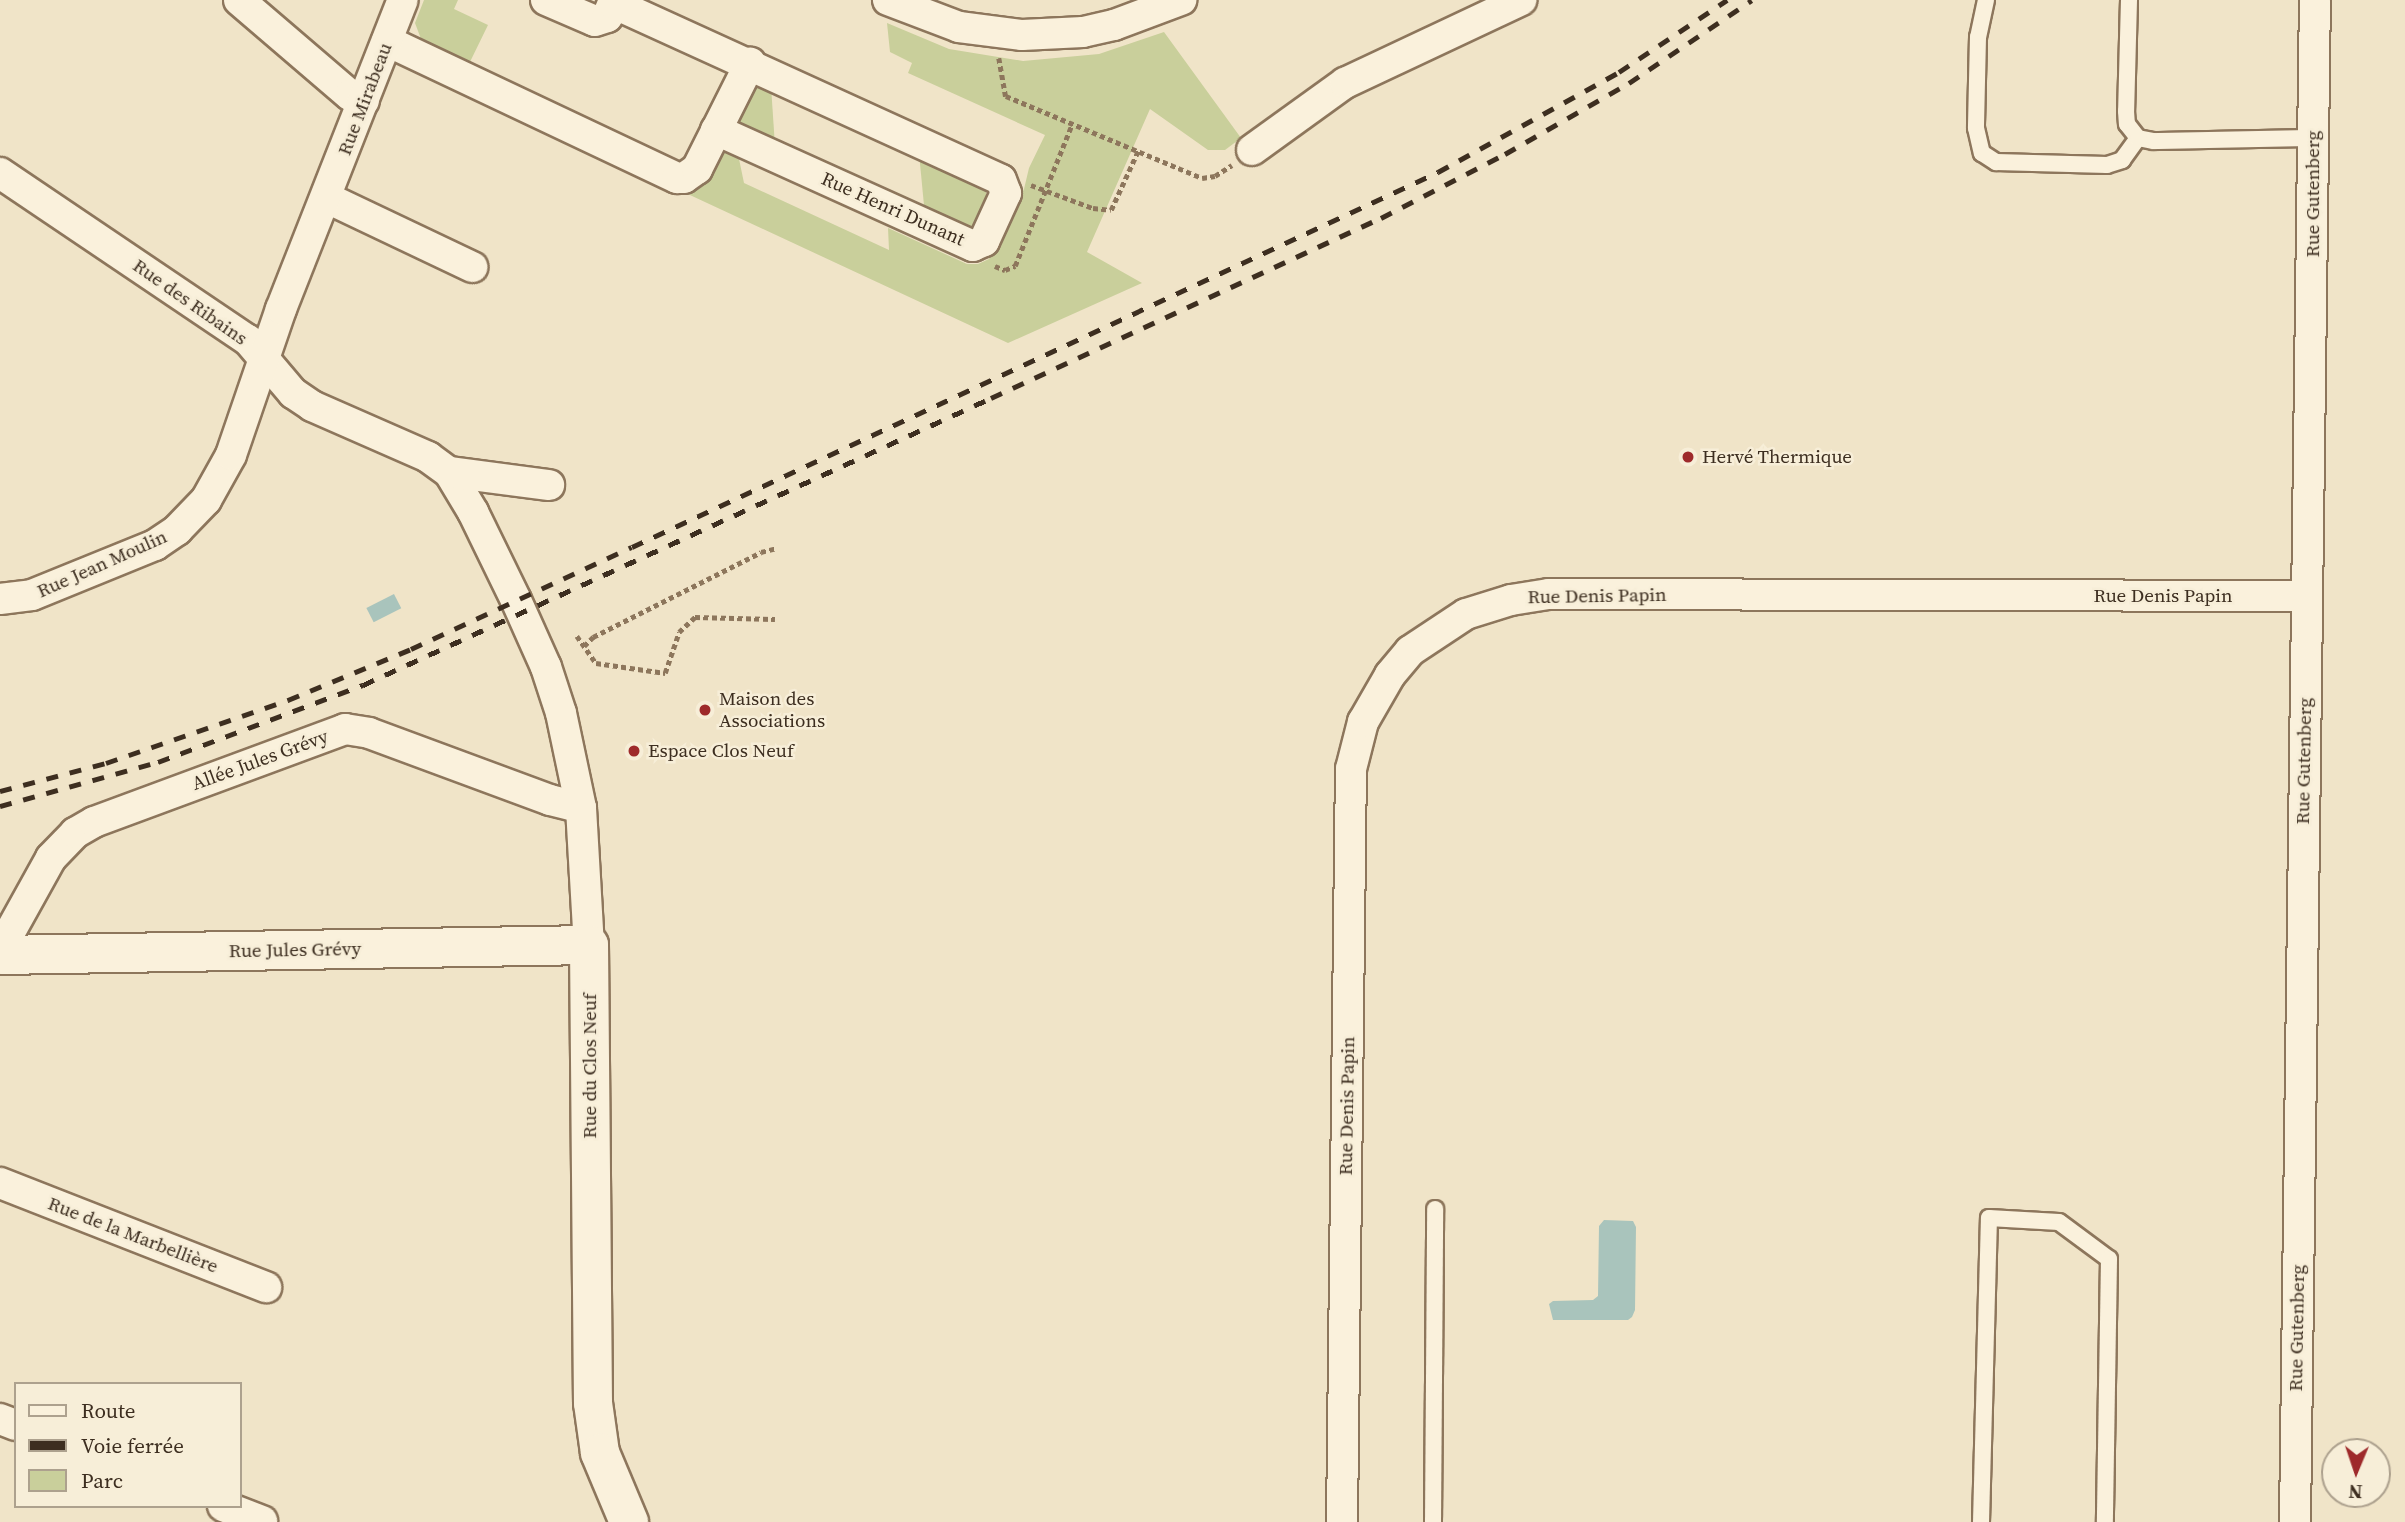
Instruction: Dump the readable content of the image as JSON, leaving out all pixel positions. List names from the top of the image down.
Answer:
{
  "streets": {
    "street": [
      "Rue Mirabeau",
      "Rue Gutenberg",
      "Rue Henri Dunant",
      "Rue des Ribains",
      "Rue Jean Moulin",
      "Rue Denis Papin",
      "Allée Jules Grévy",
      "Rue Jules Grévy",
      "Rue du Clos Neuf",
      "Rue de la Marbellière"
    ]
  },
  "crossings": [
    ["Rue Mirabeau", "Rue des Ribains"],
    ["Rue Mirabeau", "Rue Jean Moulin"],
    ["Rue Gutenberg", "Rue Denis Papin"],
    ["Rue des Ribains", "Rue Jean Moulin"],
    ["Rue des Ribains", "Rue du Clos Neuf"],
    ["Allée Jules Grévy", "Rue Jules Grévy"],
    ["Allée Jules Grévy", "Rue du Clos Neuf"],
    ["Rue Jules Grévy", "Rue du Clos Neuf"]
  ],
  "places": ["Hervé Thermique", "Maison des Associations", "Espace Clos Neuf"],
  "legend": ["Route", "Voie ferrée", "Parc"],
  "north": "bottom"
}
